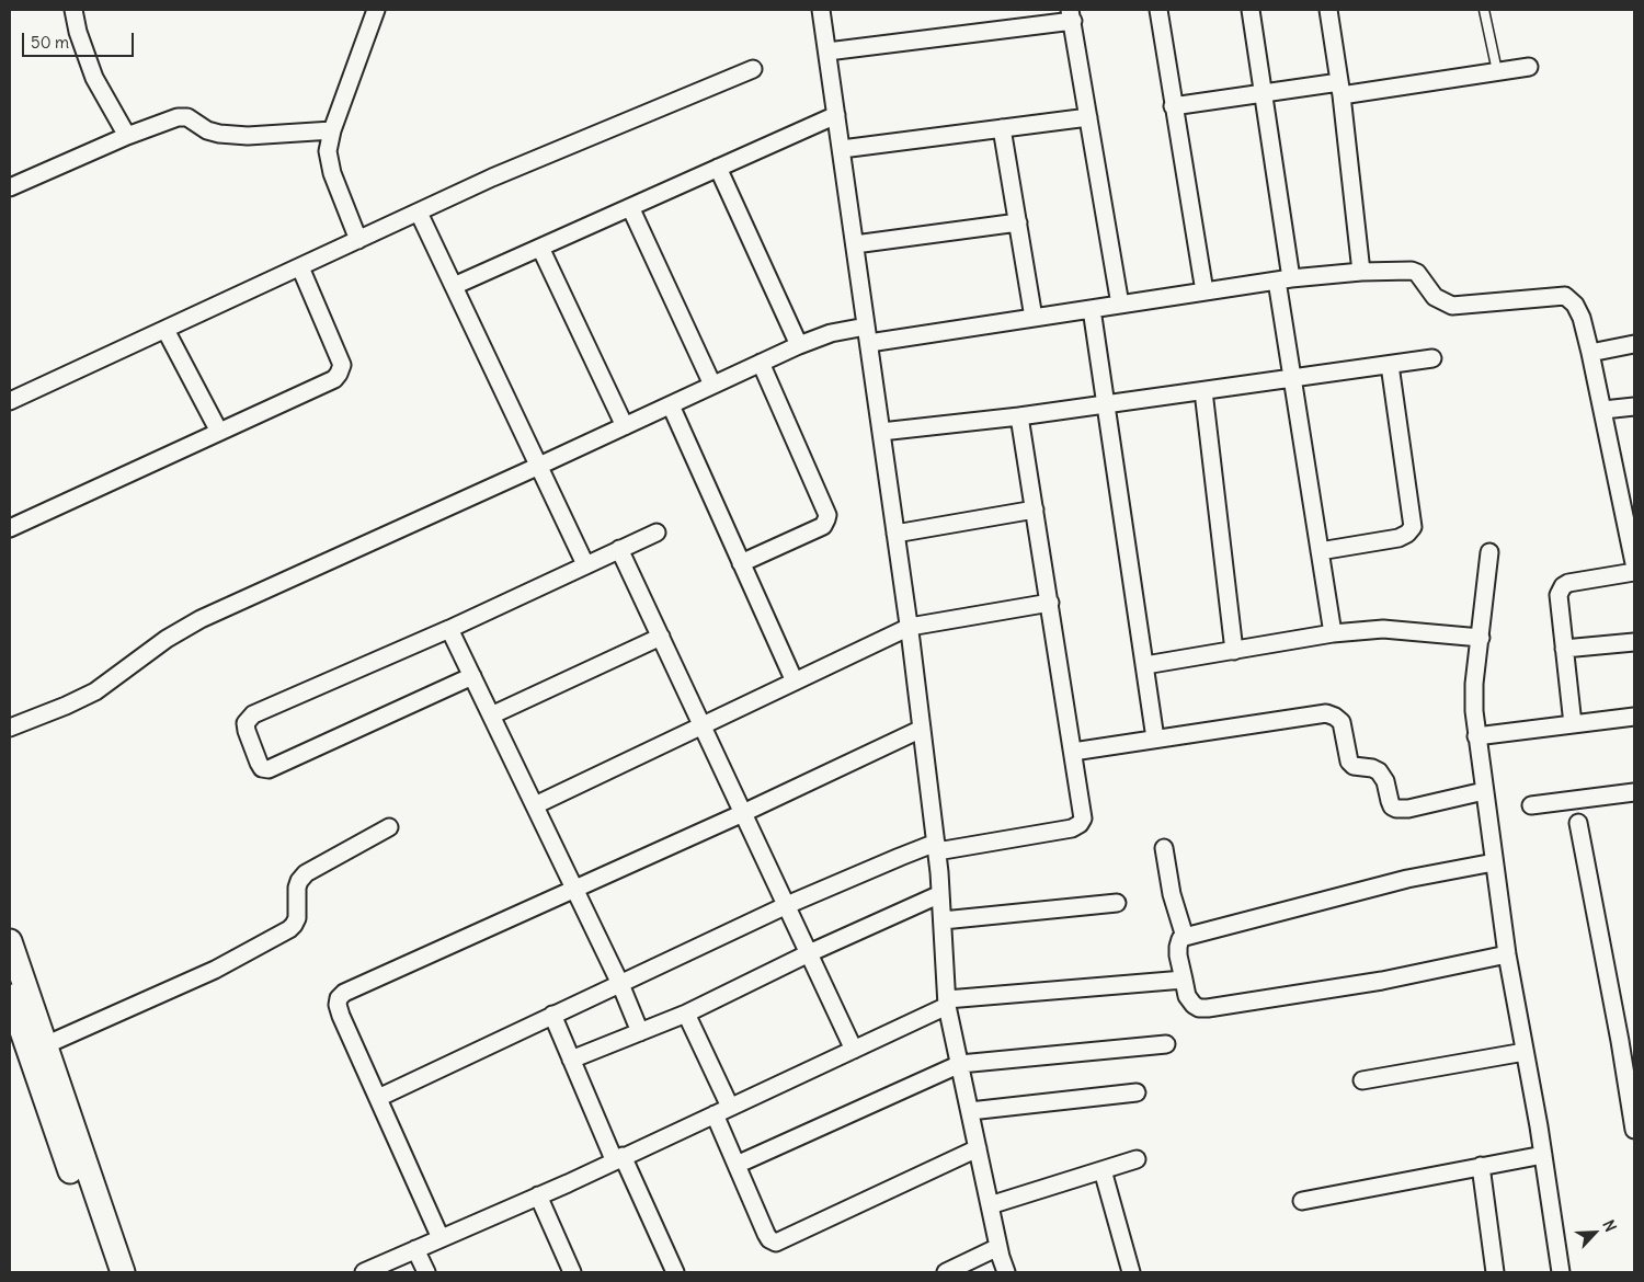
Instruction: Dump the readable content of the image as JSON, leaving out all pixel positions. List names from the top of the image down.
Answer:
{
  "scale_bar": "50 m",
  "north": "top right"
}
